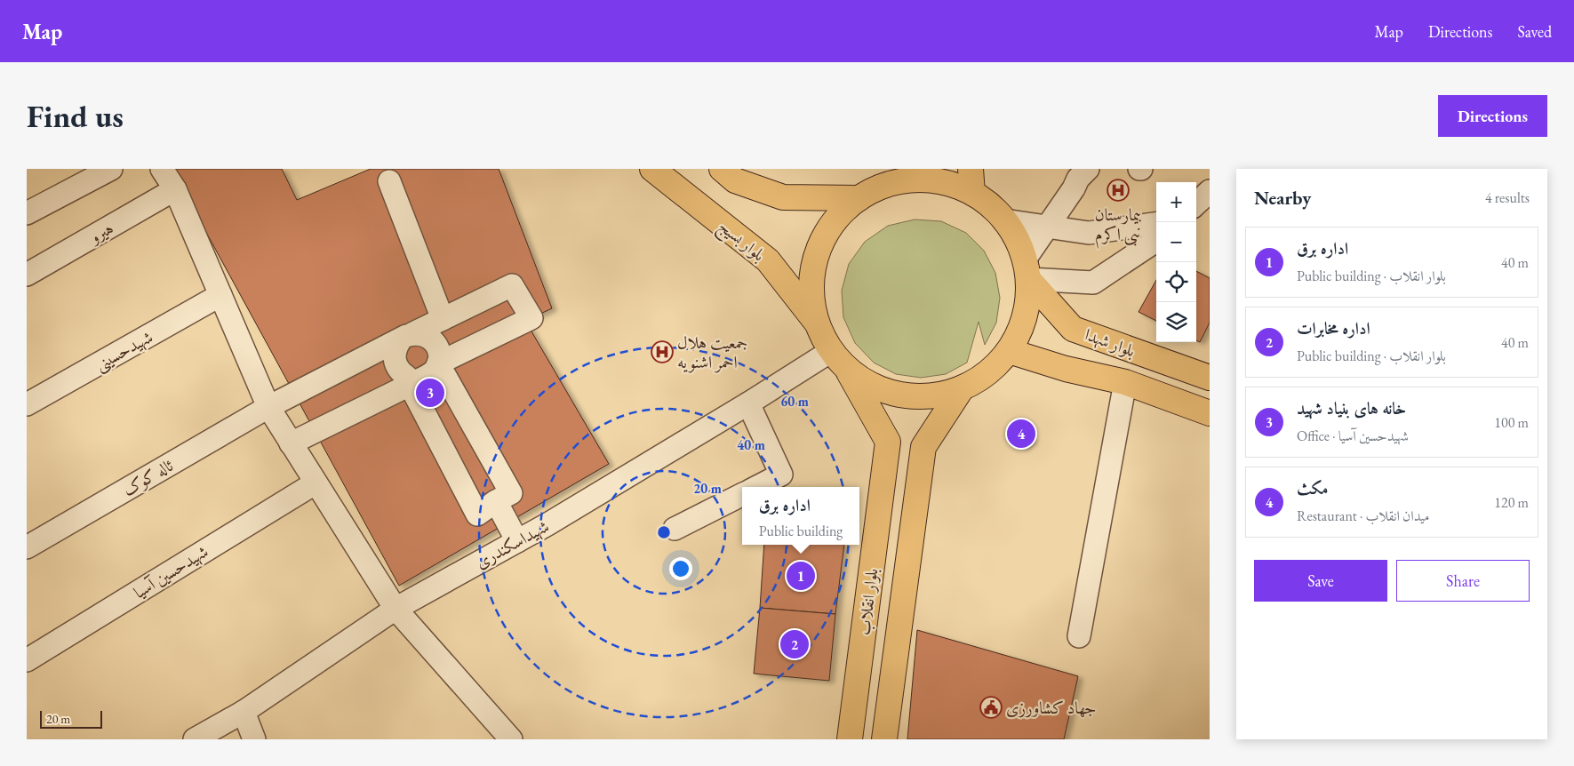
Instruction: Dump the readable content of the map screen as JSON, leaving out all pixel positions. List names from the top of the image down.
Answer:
{
  "streets": {
    "main road": ["بلوار بسیج", "بلوار شهدا", "بلوار انقلاب"],
    "street": [
      "هیرو",
      "شهیدحسینی",
      "ئاله کوک",
      "شهیداسکندری",
      "شهیدحسین آسیا"
    ]
  },
  "crossings": [
    ["بلوار بسیج", "بلوار انقلاب"],
    ["شهیداسکندری", "بلوار انقلاب"]
  ],
  "places": {
    "hospital": ["بیمارستان نبی اکرم", "جمعیت هلال احمر اشنویه"],
    "public building": ["جهاد کشاورزی"]
  },
  "scale_bar": "20 m",
  "page": {
    "header": "Map",
    "nav": ["Map", "Directions", "Saved"],
    "buttons": [
      "Directions",
      ["Save", "Share"]
    ],
    "title": "Find us",
    "heading": ["Nearby", "4 results"],
    "map_buttons": ["+", "−"],
    "list": [
      {
        "mark": "1",
        "name": "اداره برق",
        "note": "Public building · بلوار انقلاب",
        "value": "40 m"
      },
      {
        "mark": "2",
        "name": "اداره مخابرات",
        "note": "Public building · بلوار انقلاب",
        "value": "40 m"
      },
      {
        "mark": "3",
        "name": "خانه های بنیاد شهید",
        "note": "Office · شهیدحسین آسیا",
        "value": "100 m"
      },
      {
        "mark": "4",
        "name": "مکث",
        "note": "Restaurant · میدان انقلاب",
        "value": "120 m"
      }
    ],
    "pins": [
      "3",
      "4",
      "1",
      "2"
    ],
    "popup": ["اداره برق", "Public building"],
    "scale": "20 m"
  },
  "rings": ["60 m", "40 m", "20 m"]
}
